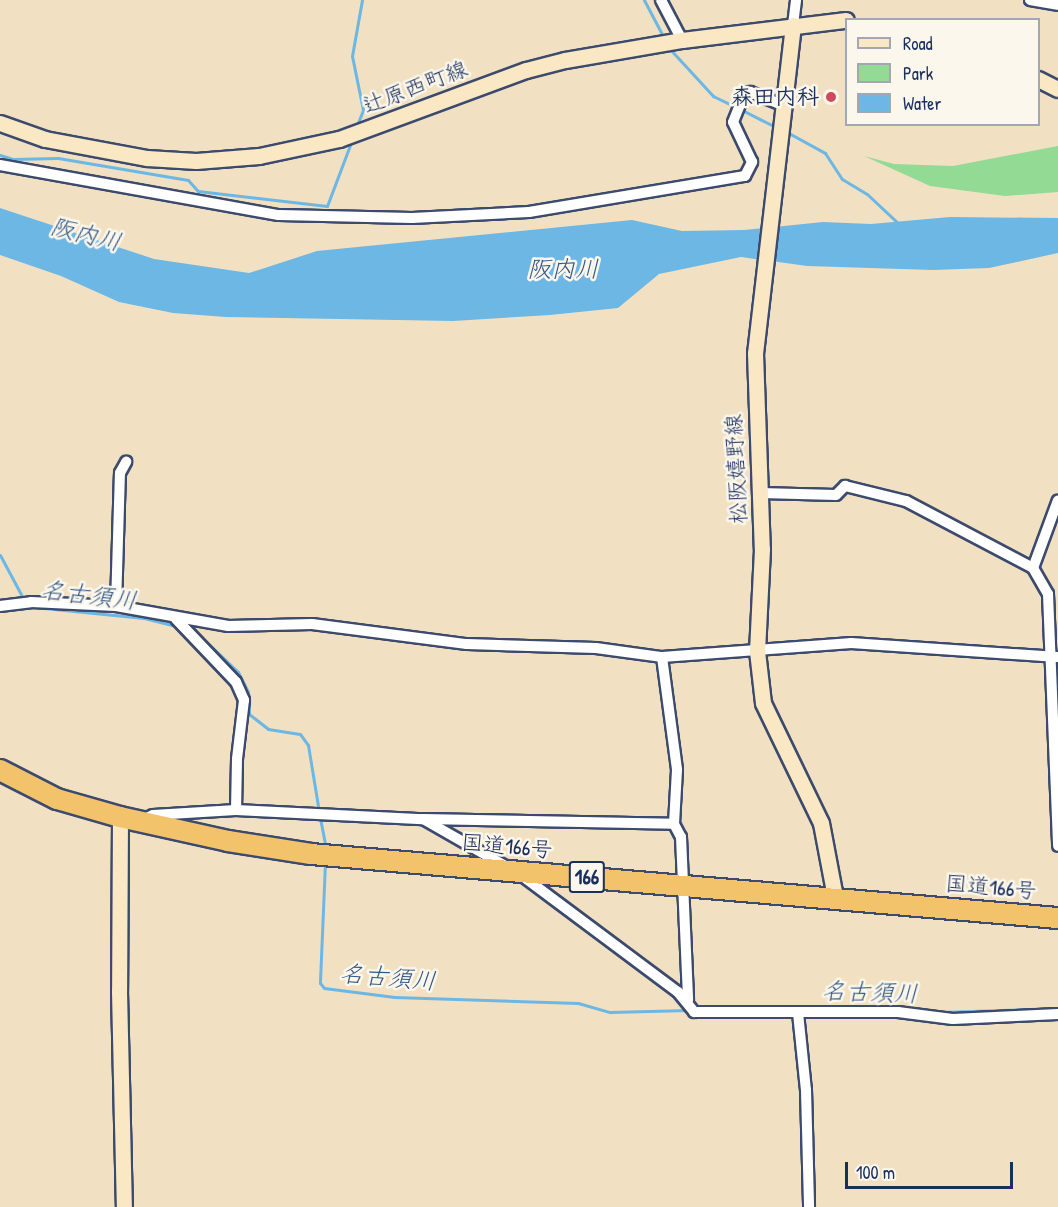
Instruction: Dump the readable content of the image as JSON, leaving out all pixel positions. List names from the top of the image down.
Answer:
{
  "streets": {
    "highway": ["国道166号", "166"],
    "main road": ["辻原西町線", "松阪嬉野線"]
  },
  "crossings": [
    ["辻原西町線", "松阪嬉野線"],
    ["松阪嬉野線", "国道166号"]
  ],
  "water": ["阪内川", "名古須川"],
  "places": ["森田内科"],
  "legend": ["Road", "Park", "Water"],
  "scale_bar": "100 m"
}
